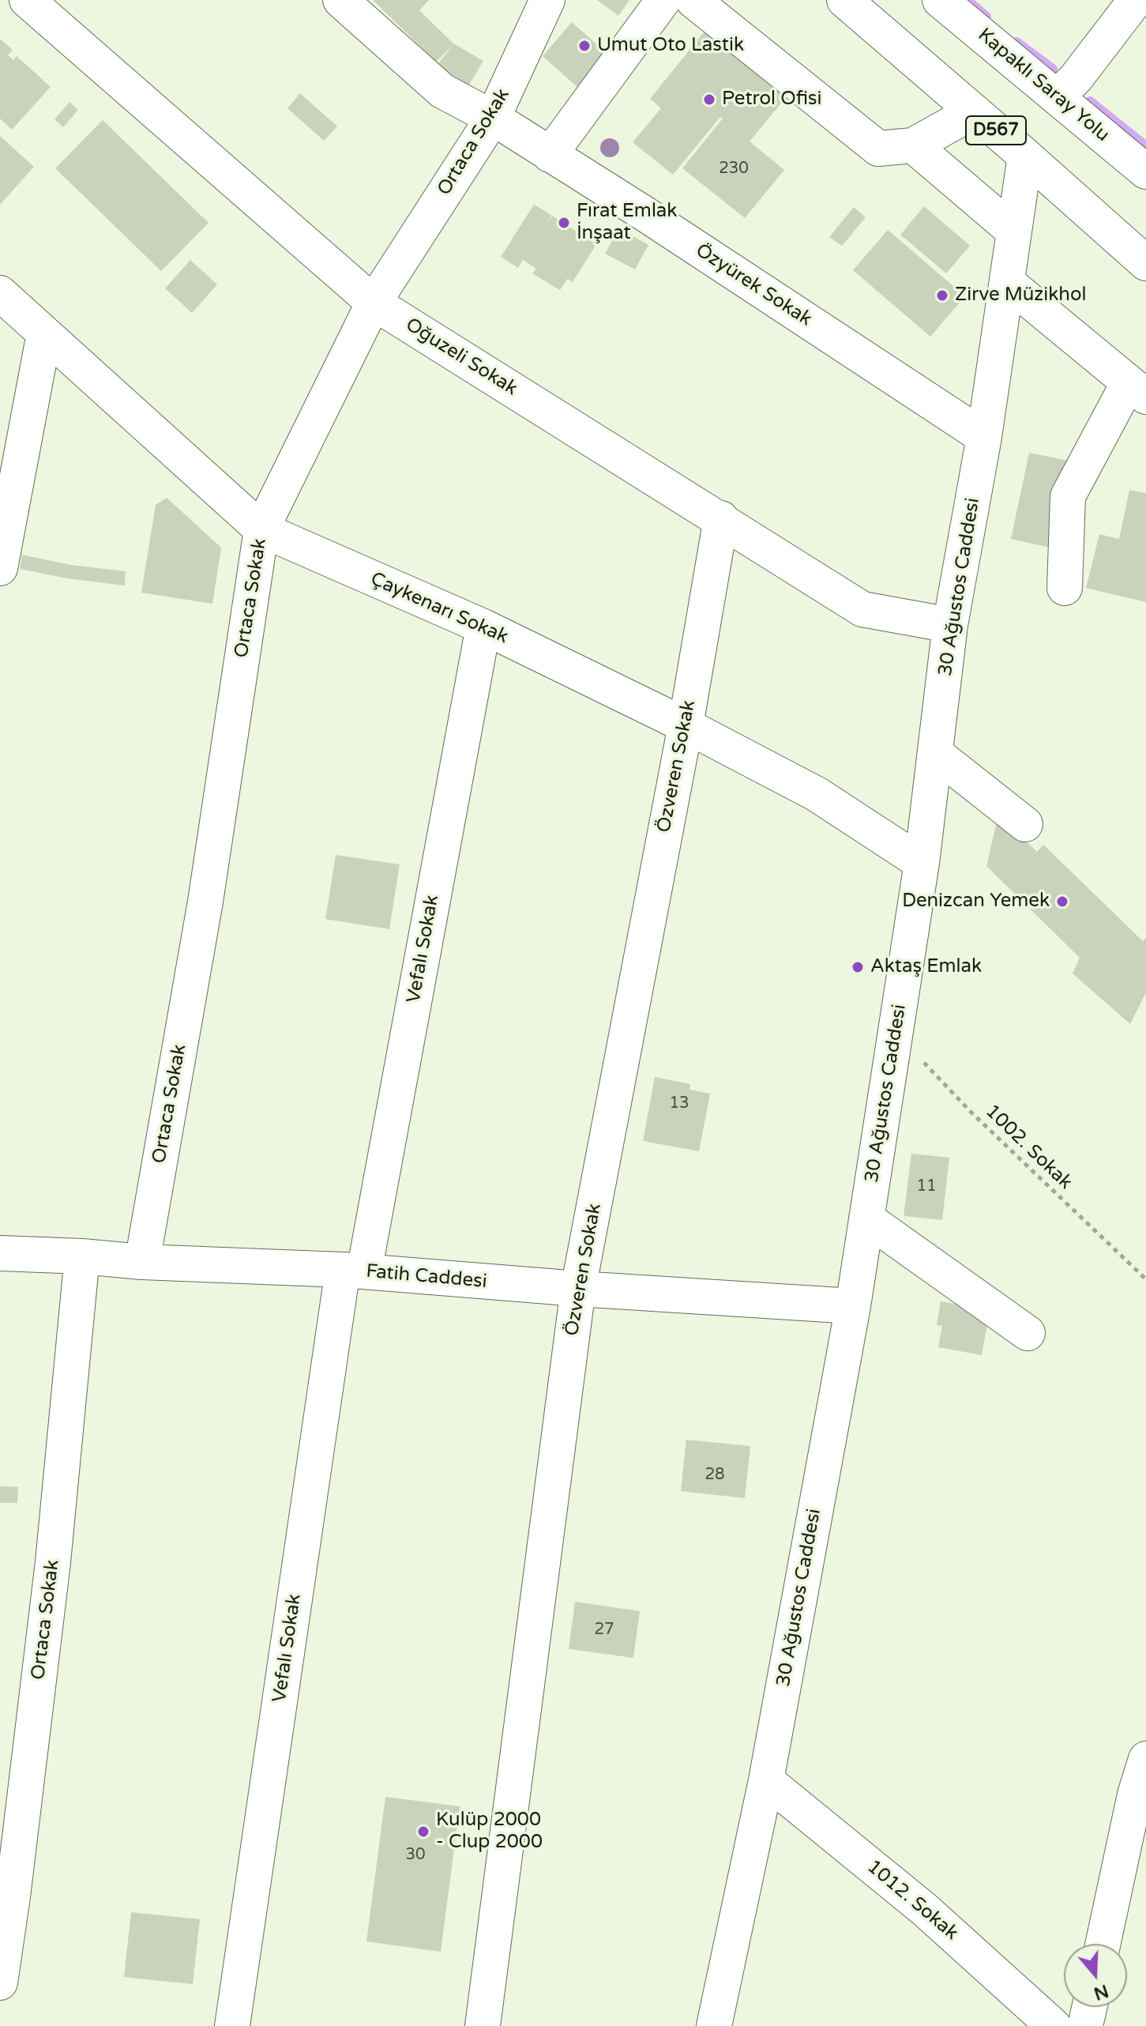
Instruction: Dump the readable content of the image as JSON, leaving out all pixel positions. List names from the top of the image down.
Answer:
{
  "streets": {
    "main road": [
      "Kapaklı Saray Yolu",
      "D567",
      "Ortaca Sokak",
      "Özyürek Sokak",
      "Oğuzeli Sokak",
      "30 Ağustos Caddesi",
      "Çaykenarı Sokak",
      "Özveren Sokak",
      "Vefalı Sokak",
      "Fatih Caddesi",
      "1012. Sokak"
    ],
    "path": ["1002. Sokak"]
  },
  "crossings": [
    ["D567", "30 Ağustos Caddesi"],
    ["Ortaca Sokak", "Özyürek Sokak"],
    ["Ortaca Sokak", "Oğuzeli Sokak"],
    ["Ortaca Sokak", "Çaykenarı Sokak"],
    ["Ortaca Sokak", "Fatih Caddesi"],
    ["Özyürek Sokak", "30 Ağustos Caddesi"],
    ["Oğuzeli Sokak", "30 Ağustos Caddesi"],
    ["Oğuzeli Sokak", "Özveren Sokak"],
    ["30 Ağustos Caddesi", "Çaykenarı Sokak"],
    ["30 Ağustos Caddesi", "1002. Sokak"],
    ["30 Ağustos Caddesi", "Fatih Caddesi"],
    ["30 Ağustos Caddesi", "1012. Sokak"],
    ["Çaykenarı Sokak", "Özveren Sokak"],
    ["Çaykenarı Sokak", "Vefalı Sokak"],
    ["Özveren Sokak", "Fatih Caddesi"],
    ["Vefalı Sokak", "Fatih Caddesi"]
  ],
  "places": [
    "Umut Oto Lastik",
    "Petrol Ofisi",
    "Fırat Emlak İnşaat",
    "Zirve Müzikhol",
    "Denizcan Yemek",
    "Aktaş Emlak",
    "Kulüp 2000 - Clup 2000"
  ],
  "house_numbers": [
    "230",
    "13",
    "11",
    "28",
    "27",
    "30"
  ],
  "north": "bottom"
}
